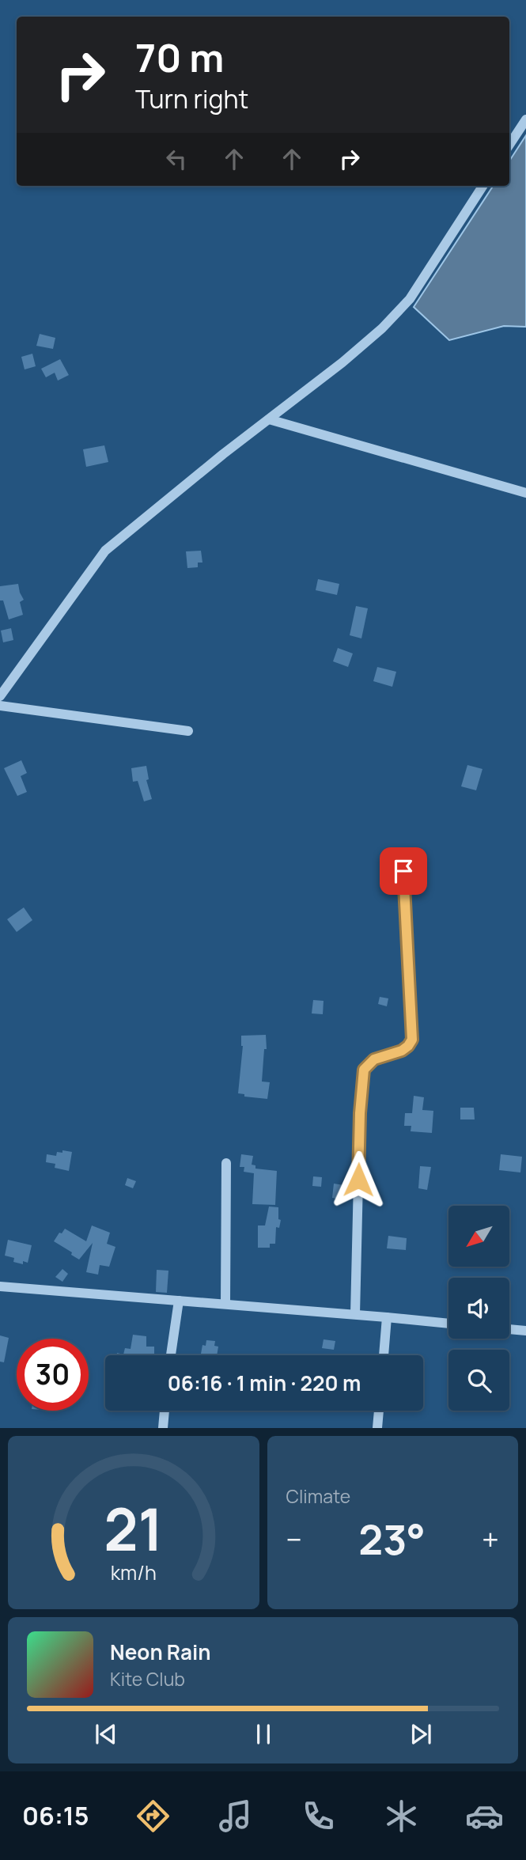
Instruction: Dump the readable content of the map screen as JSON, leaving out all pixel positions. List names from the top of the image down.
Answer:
{
  "north": "bottom left",
  "page": {
    "turn": ["70 m", "Turn right"],
    "limit": "30",
    "trip": "06:16 · 1 min · 220 m",
    "tile": "Climate",
    "heat": ["−", "23°", "+"],
    "song": ["Neon Rain", "Kite Club"],
    "tabs": "06:15",
    "gauge": ["21", "km/h"]
  }
}
